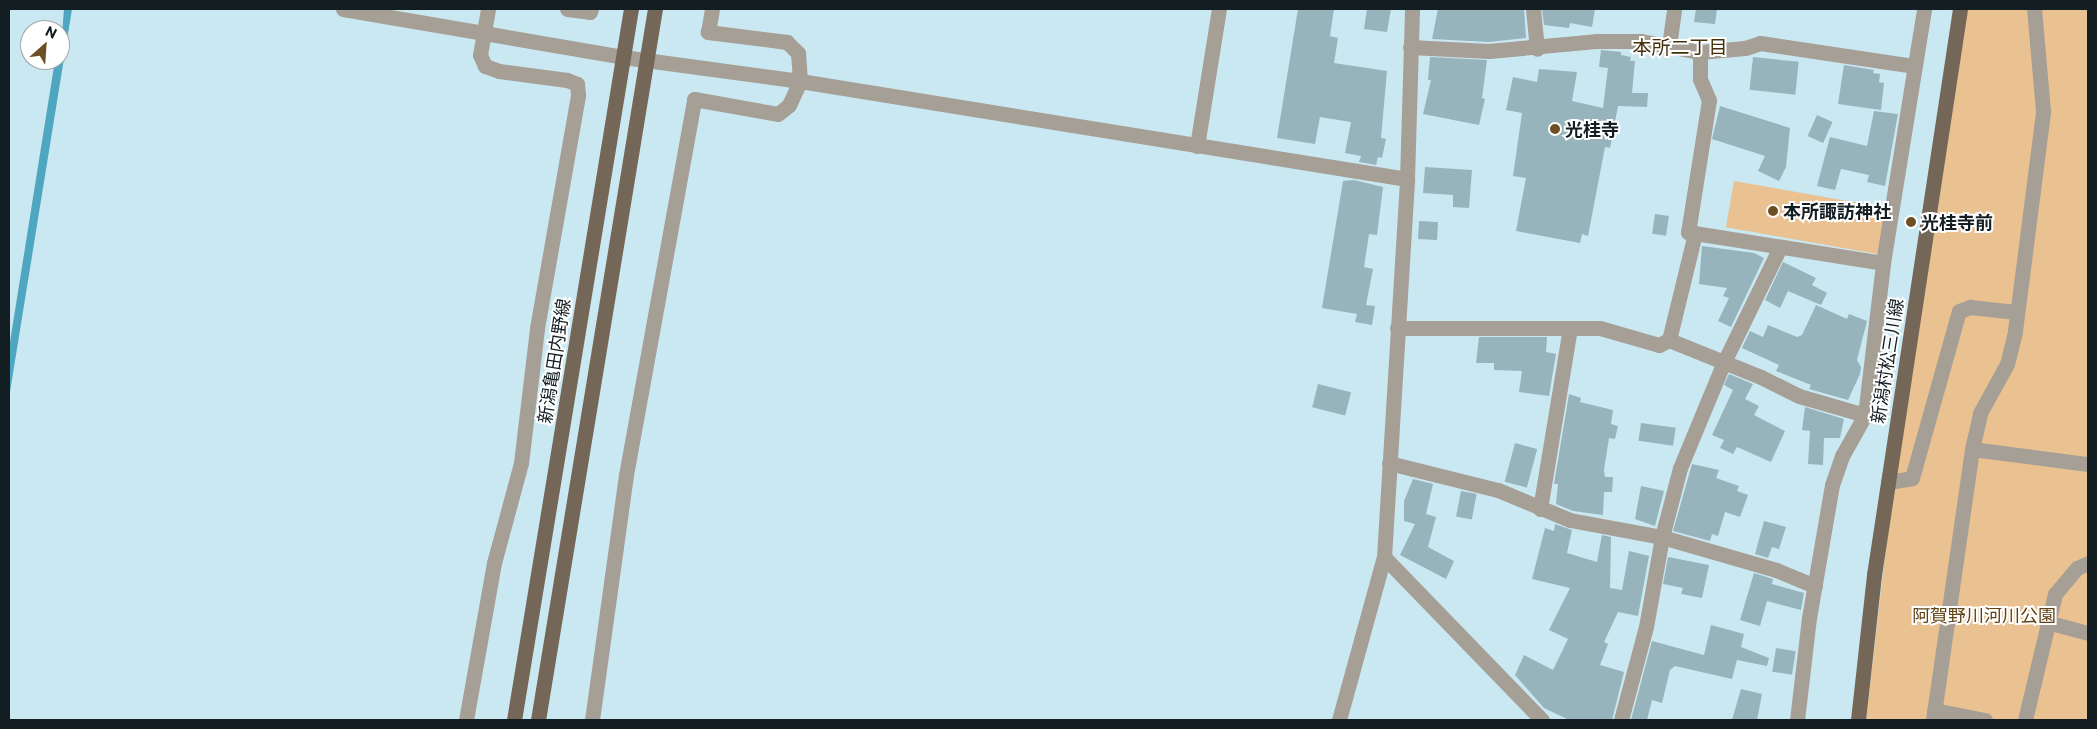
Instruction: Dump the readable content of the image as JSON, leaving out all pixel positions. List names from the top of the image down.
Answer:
{
  "streets": {
    "main road": ["新潟亀田内野線", "新潟村松三川線"]
  },
  "districts": ["本所二丁目"],
  "parks": ["阿賀野川河川公園"],
  "places": ["光桂寺", "本所諏訪神社", "光桂寺前"],
  "north": "top right"
}
